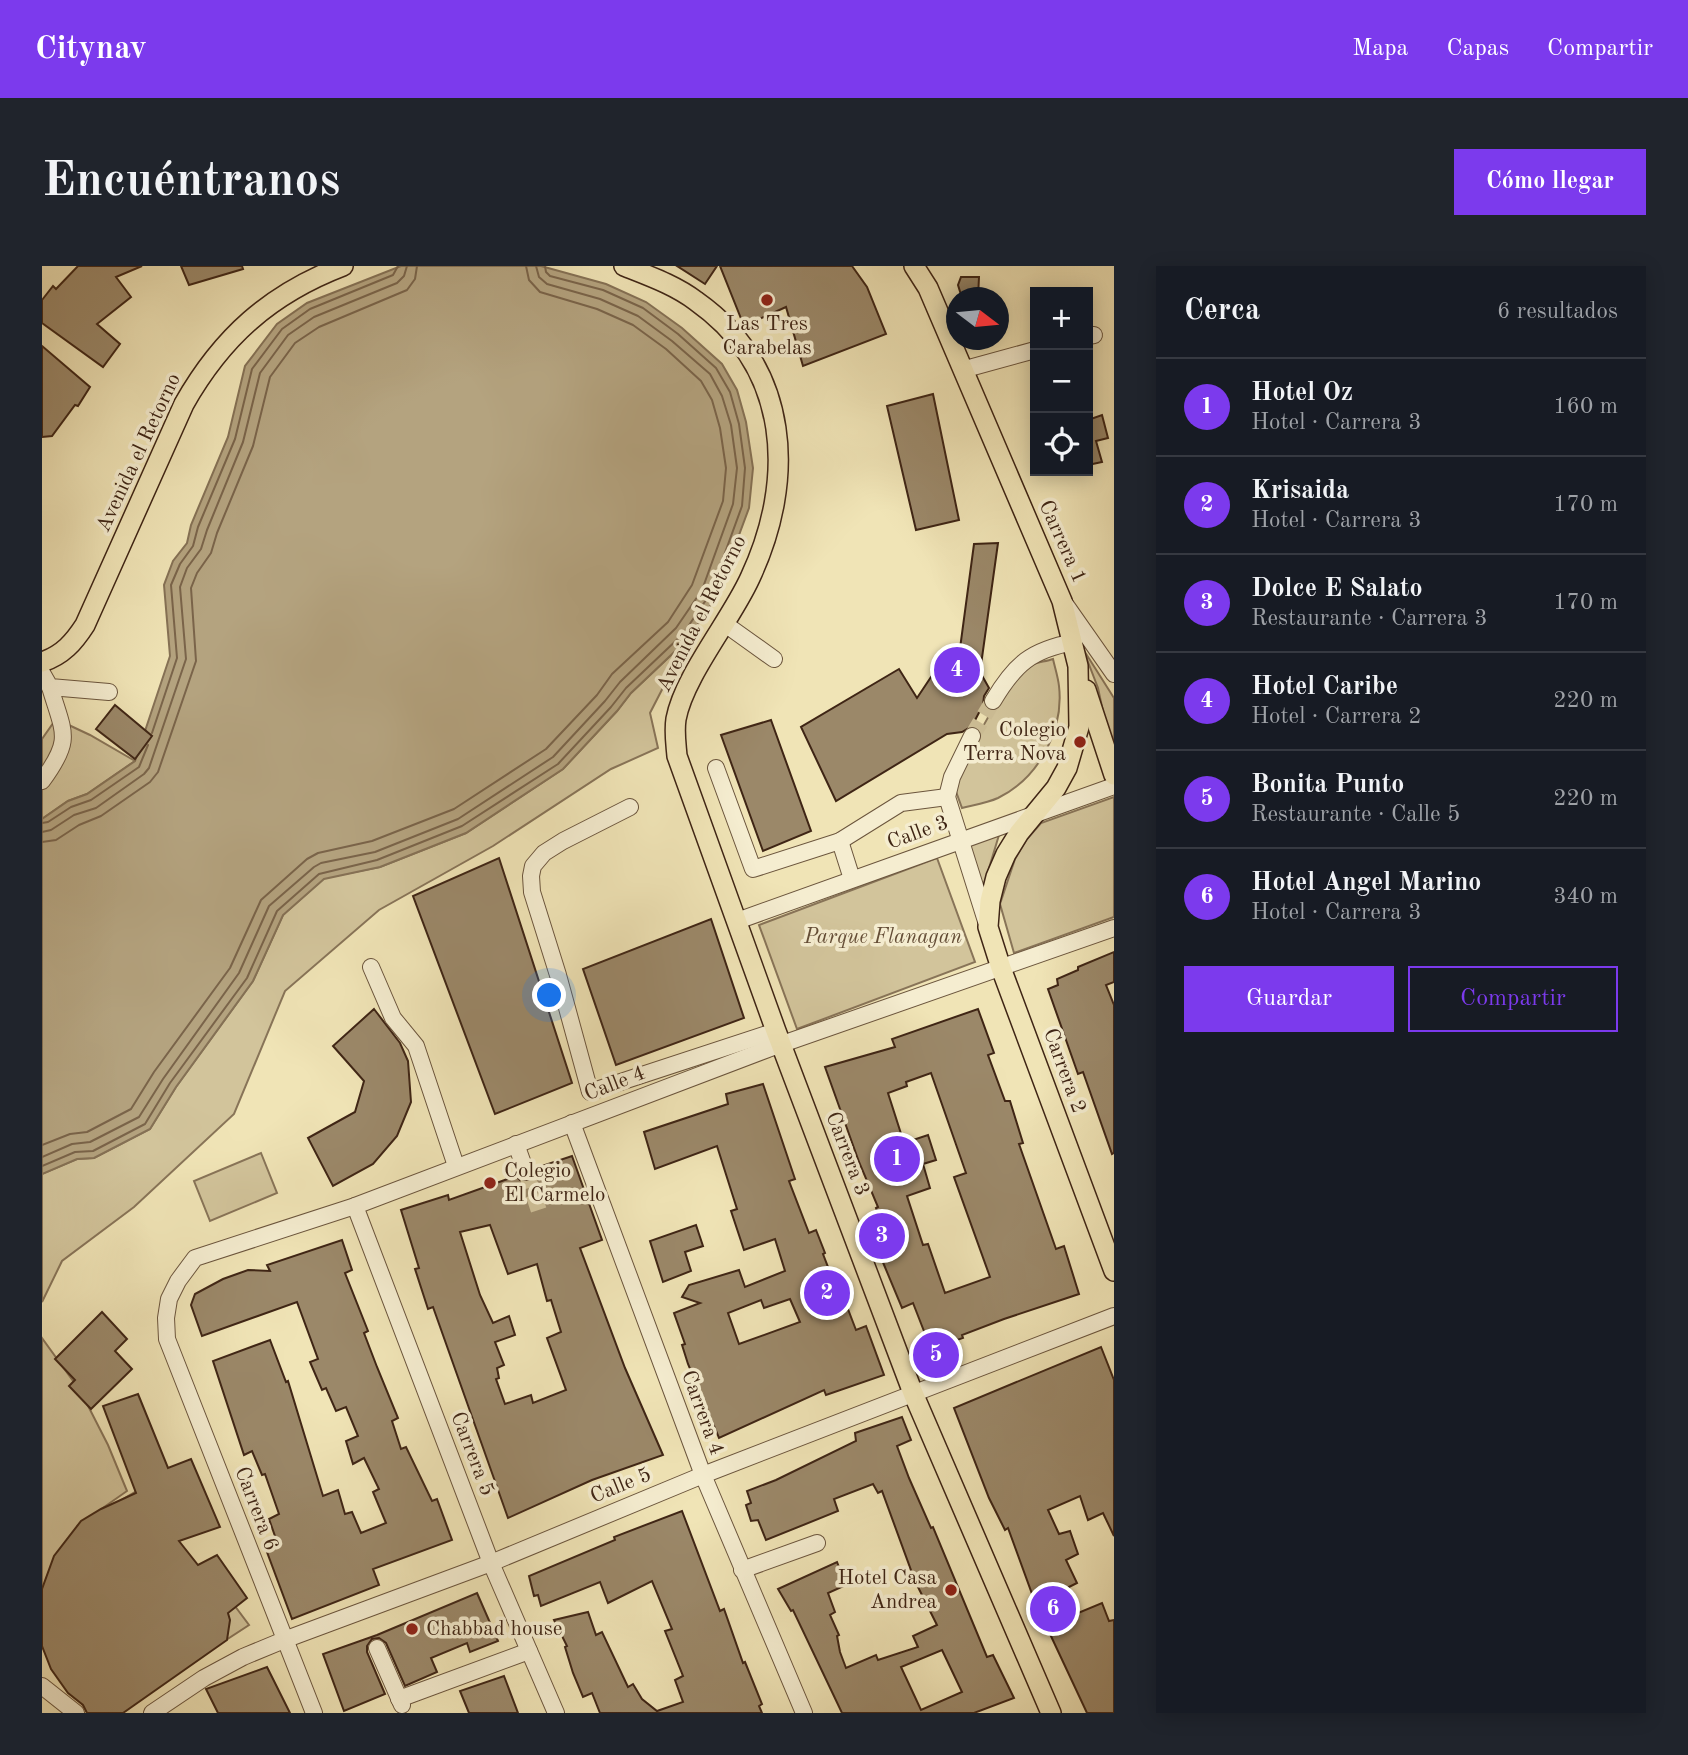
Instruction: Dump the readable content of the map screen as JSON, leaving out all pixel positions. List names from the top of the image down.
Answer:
{
  "streets": {
    "main road": [
      "Avenida el Retorno",
      "Carrera 1",
      "Carrera 2",
      "Carrera 3"
    ],
    "street": [
      "Calle 3",
      "Calle 4",
      "Carrera 4",
      "Carrera 5",
      "Calle 5",
      "Carrera 6"
    ]
  },
  "crossings": [
    ["Avenida el Retorno", "Carrera 3"],
    ["Carrera 1", "Carrera 2"],
    ["Calle 3", "Carrera 2"],
    ["Calle 3", "Carrera 3"],
    ["Carrera 2", "Calle 4"],
    ["Calle 4", "Carrera 3"],
    ["Calle 4", "Carrera 4"],
    ["Calle 4", "Carrera 5"],
    ["Calle 4", "Carrera 6"],
    ["Carrera 3", "Calle 5"],
    ["Carrera 4", "Calle 5"],
    ["Carrera 5", "Calle 5"],
    ["Calle 5", "Carrera 6"]
  ],
  "parks": ["Parque Flanagan"],
  "places": [
    "Las Tres Carabelas",
    "Colegio Terra Nova",
    "Colegio El Carmelo",
    "Hotel Casa Andrea",
    "Chabbad house"
  ],
  "north": "right",
  "page": {
    "header": "Citynav",
    "nav": ["Mapa", "Capas", "Compartir"],
    "buttons": [
      "Cómo llegar",
      ["Guardar", "Compartir"]
    ],
    "title": "Encuéntranos",
    "heading": ["Cerca", "6 resultados"],
    "map_buttons": ["+", "−"],
    "list": [
      {
        "mark": "1",
        "name": "Hotel Oz",
        "note": "Hotel · Carrera 3",
        "value": "160 m"
      },
      {
        "mark": "2",
        "name": "Krisaida",
        "note": "Hotel · Carrera 3",
        "value": "170 m"
      },
      {
        "mark": "3",
        "name": "Dolce E Salato",
        "note": "Restaurante · Carrera 3",
        "value": "170 m"
      },
      {
        "mark": "4",
        "name": "Hotel Caribe",
        "note": "Hotel · Carrera 2",
        "value": "220 m"
      },
      {
        "mark": "5",
        "name": "Bonita Punto",
        "note": "Restaurante · Calle 5",
        "value": "220 m"
      },
      {
        "mark": "6",
        "name": "Hotel Angel Marino",
        "note": "Hotel · Carrera 3",
        "value": "340 m"
      }
    ],
    "pins": [
      "4",
      "1",
      "3",
      "2",
      "5",
      "6"
    ]
  }
}
